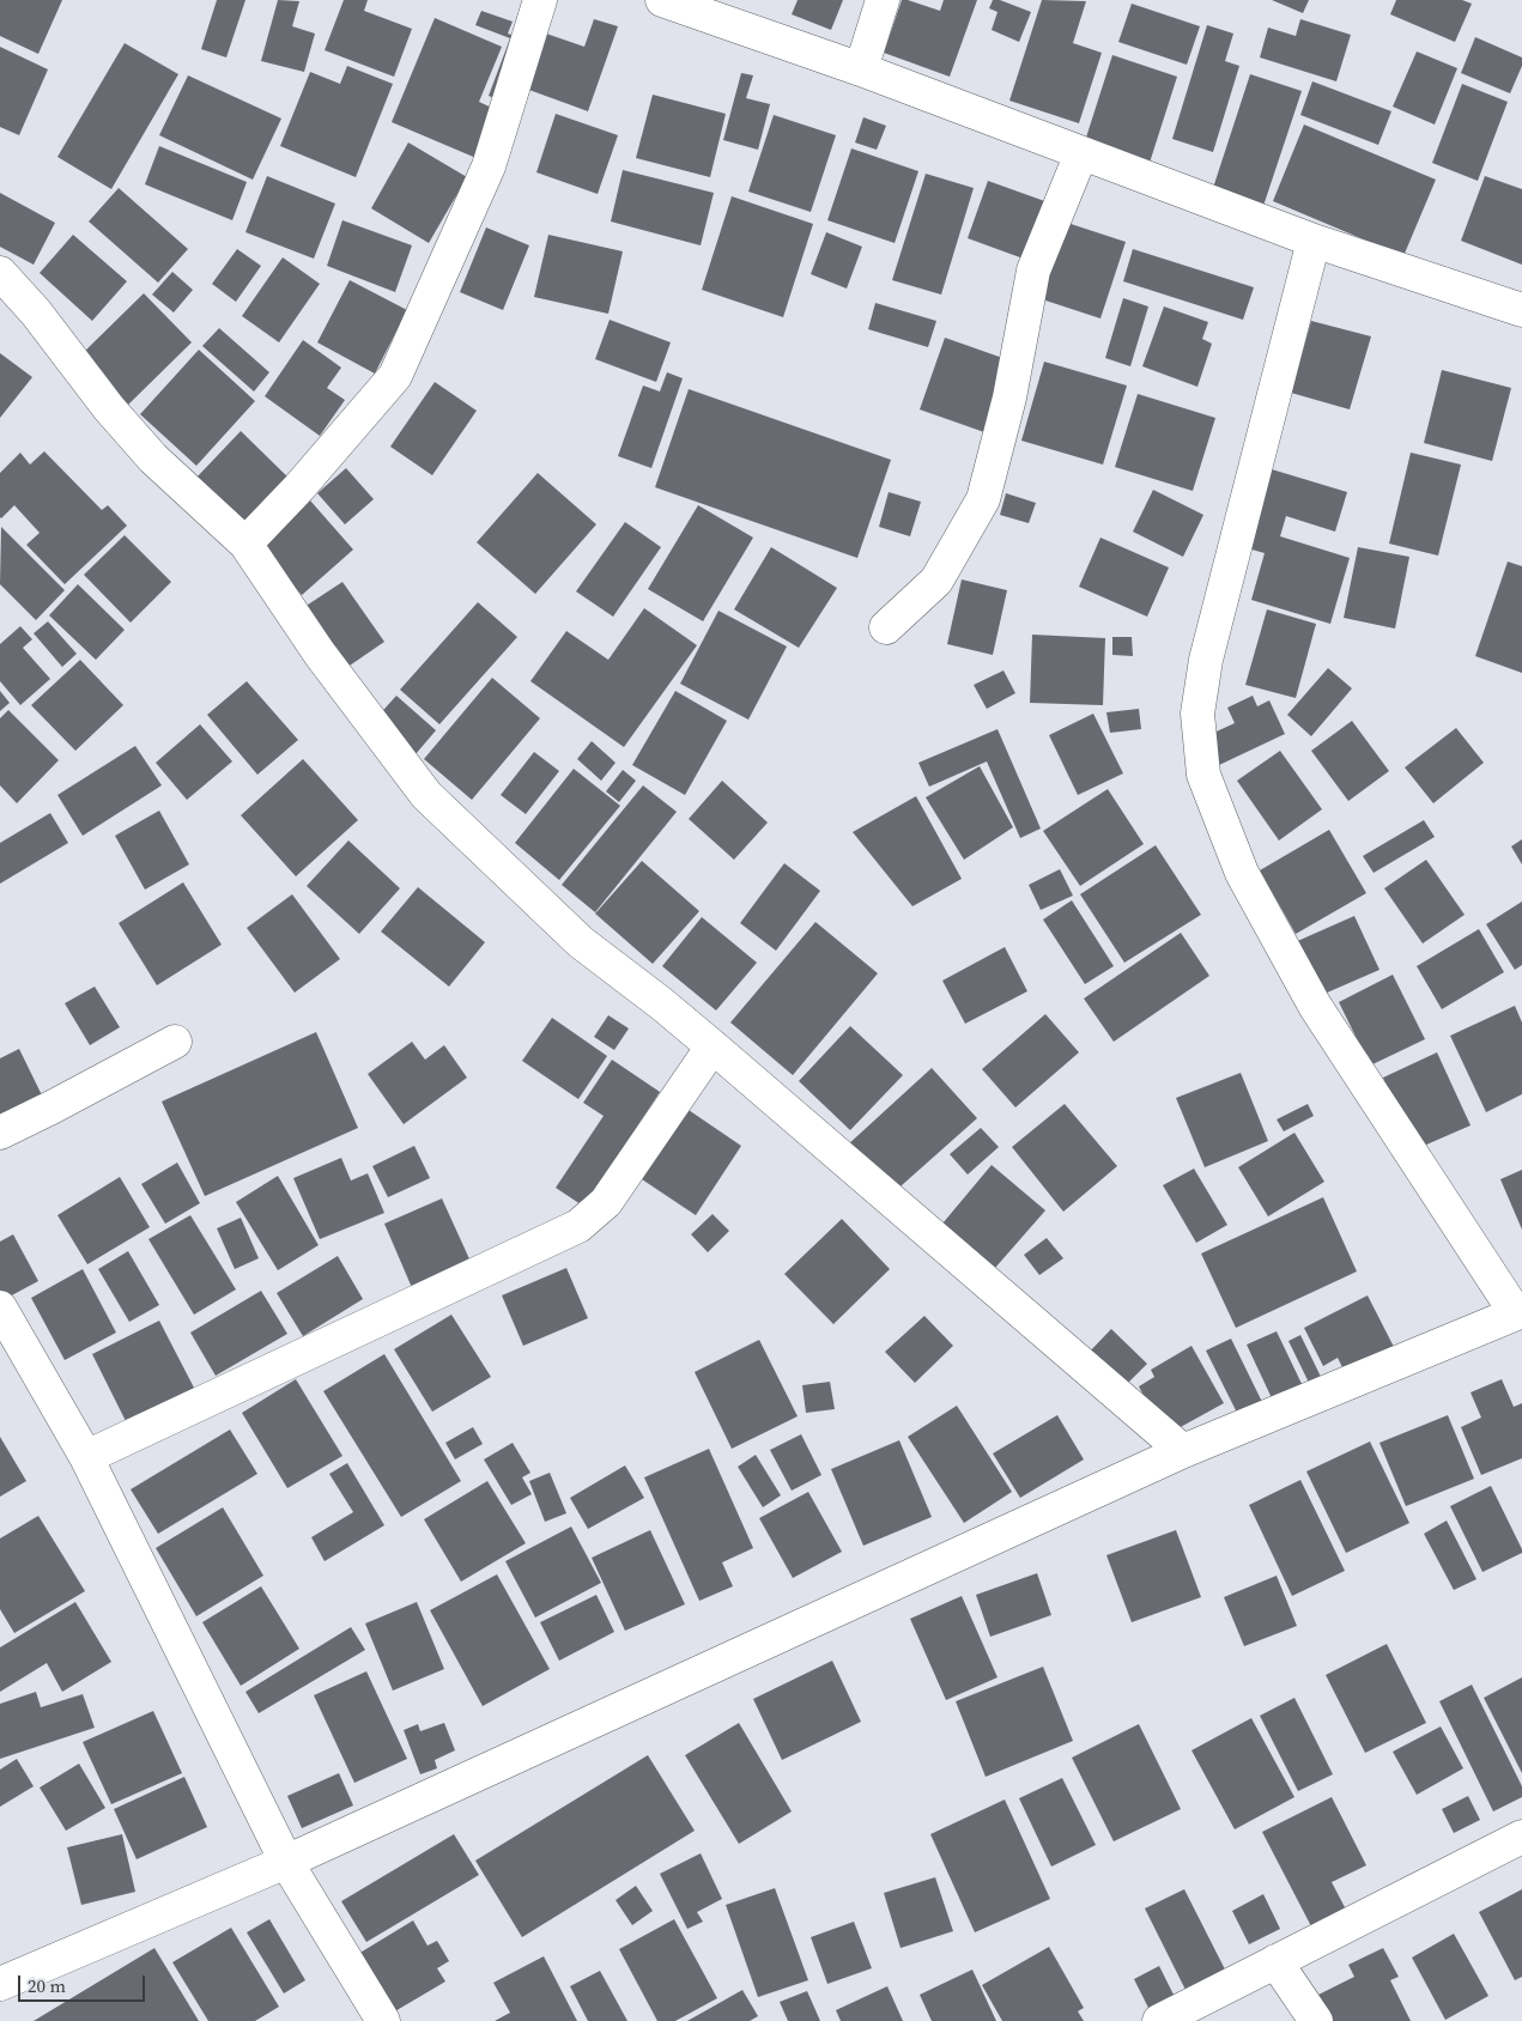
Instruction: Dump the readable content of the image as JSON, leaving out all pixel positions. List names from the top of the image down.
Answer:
{
  "scale_bar": "20 m"
}
